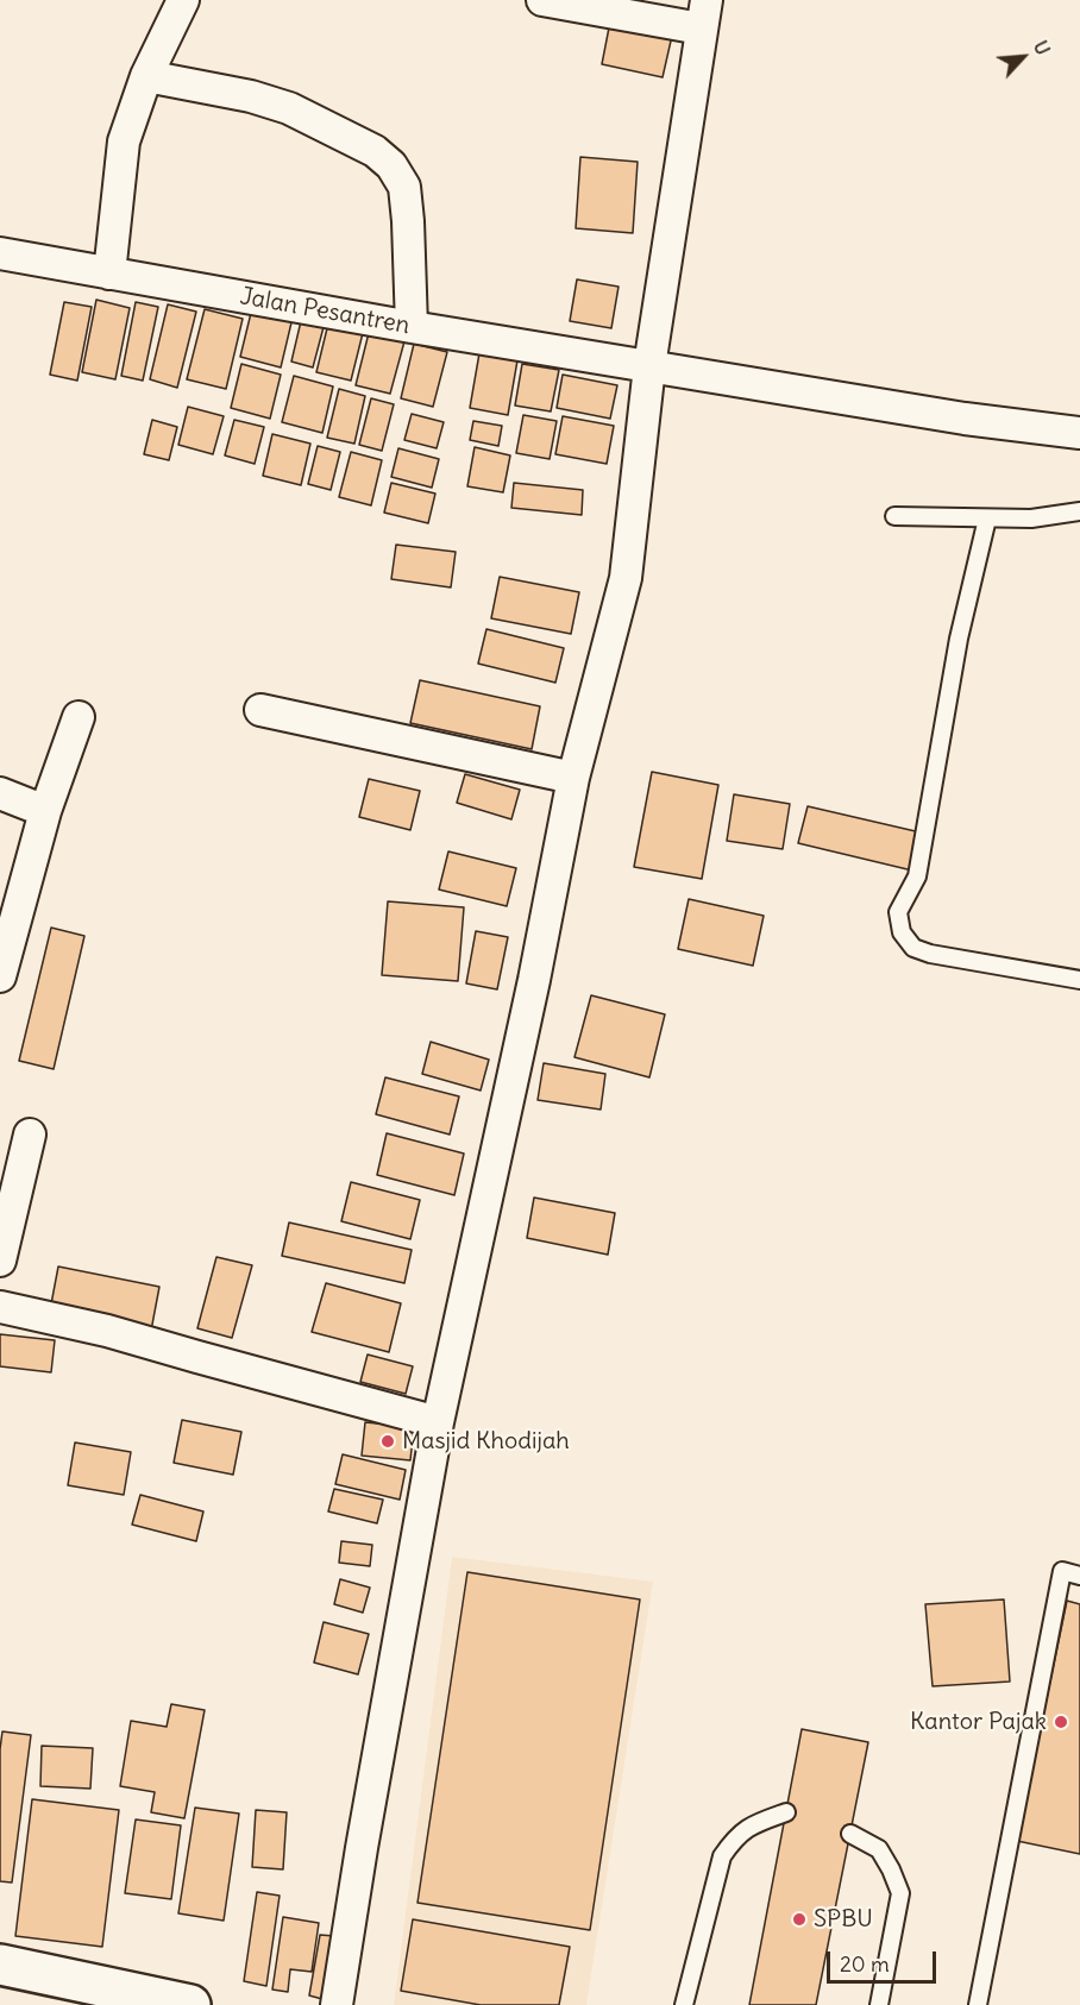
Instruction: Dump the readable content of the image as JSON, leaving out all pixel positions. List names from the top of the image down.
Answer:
{
  "streets": {
    "street": ["Jalan Pesantren"]
  },
  "places": ["Masjid Khodijah", "Kantor Pajak", "SPBU"],
  "scale_bar": "20 m",
  "north": "top right"
}
